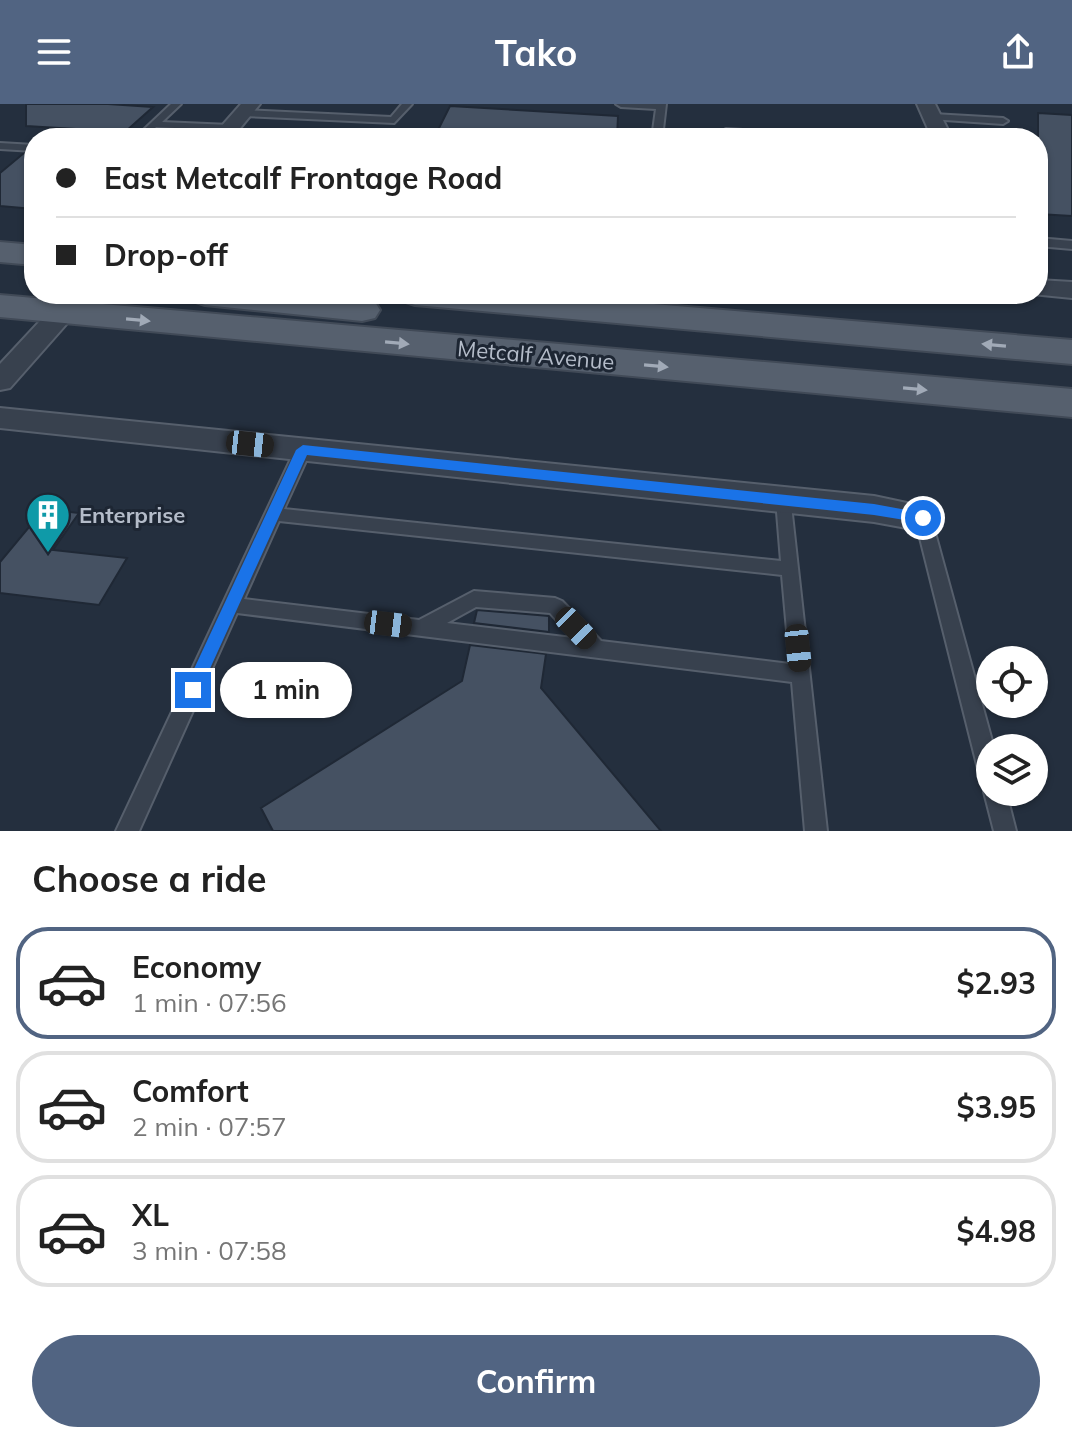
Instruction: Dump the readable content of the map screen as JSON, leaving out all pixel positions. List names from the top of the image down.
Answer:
{
  "streets": {
    "main road": ["Metcalf Avenue"]
  },
  "places": {
    "building": ["Enterprise"]
  },
  "page": {
    "header": "Tako",
    "banner": ["East Metcalf Frontage Road", "Drop-off"],
    "bubble": "1 min",
    "heading": "Choose a ride",
    "list": [
      {
        "name": "Economy",
        "note": "1 min · 07:56",
        "value": "$2.93"
      },
      {
        "name": "Comfort",
        "note": "2 min · 07:57",
        "value": "$3.95"
      },
      {
        "name": "XL",
        "note": "3 min · 07:58",
        "value": "$4.98"
      }
    ],
    "buttons": "Confirm"
  }
}
